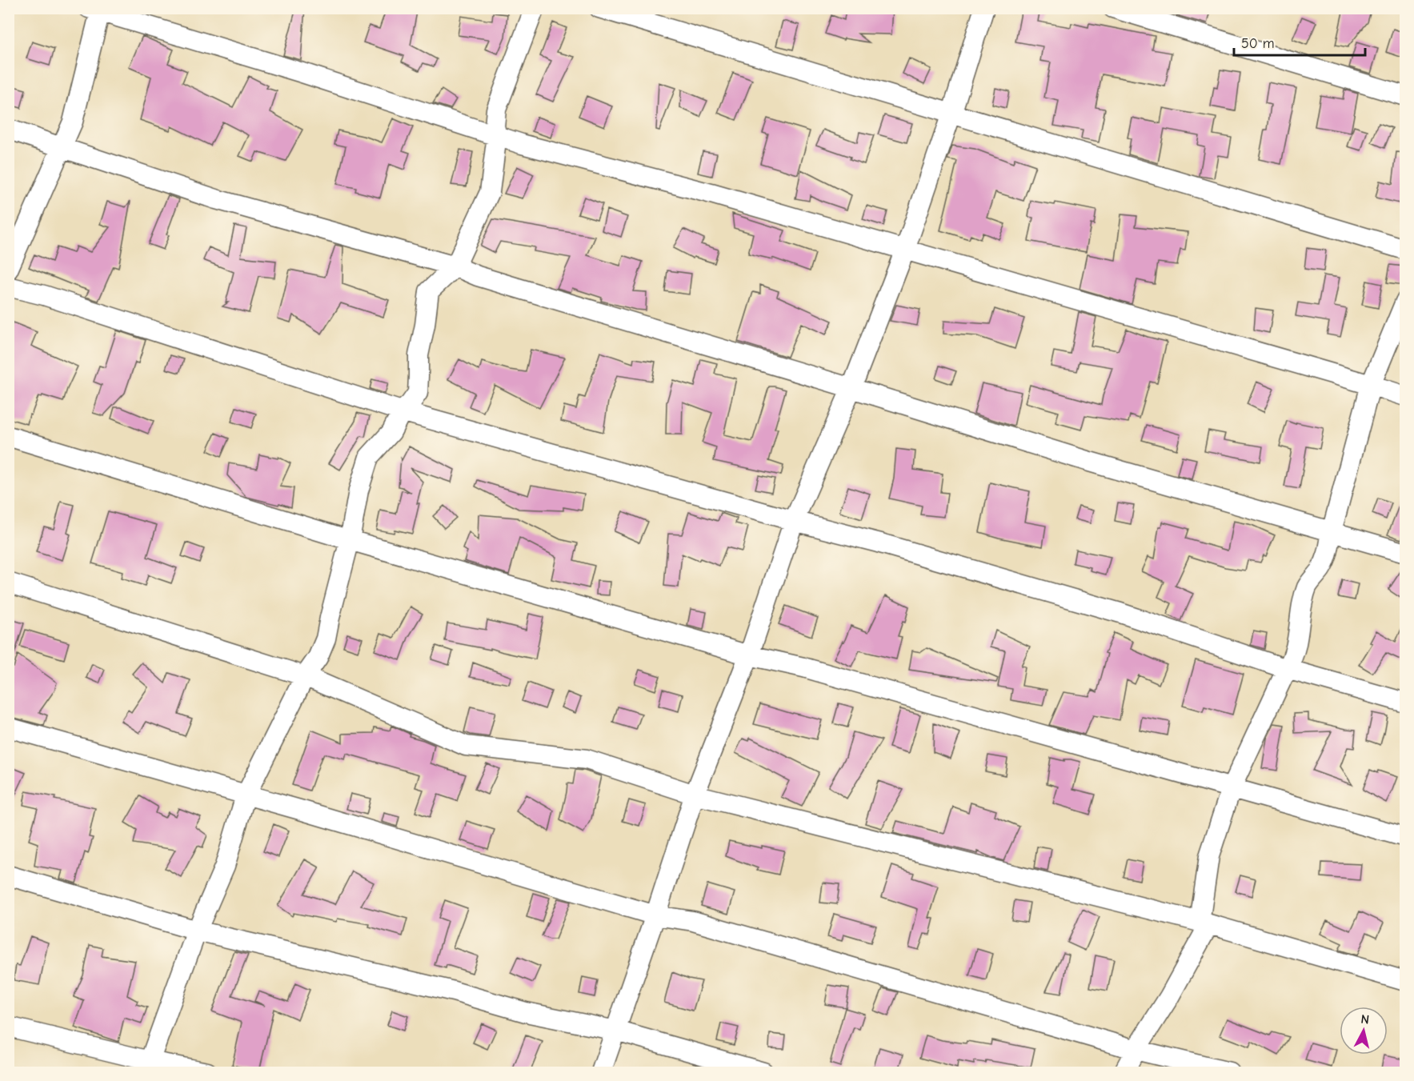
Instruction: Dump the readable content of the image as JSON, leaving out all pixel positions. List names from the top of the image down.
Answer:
{
  "scale_bar": "50 m",
  "north": "top"
}
